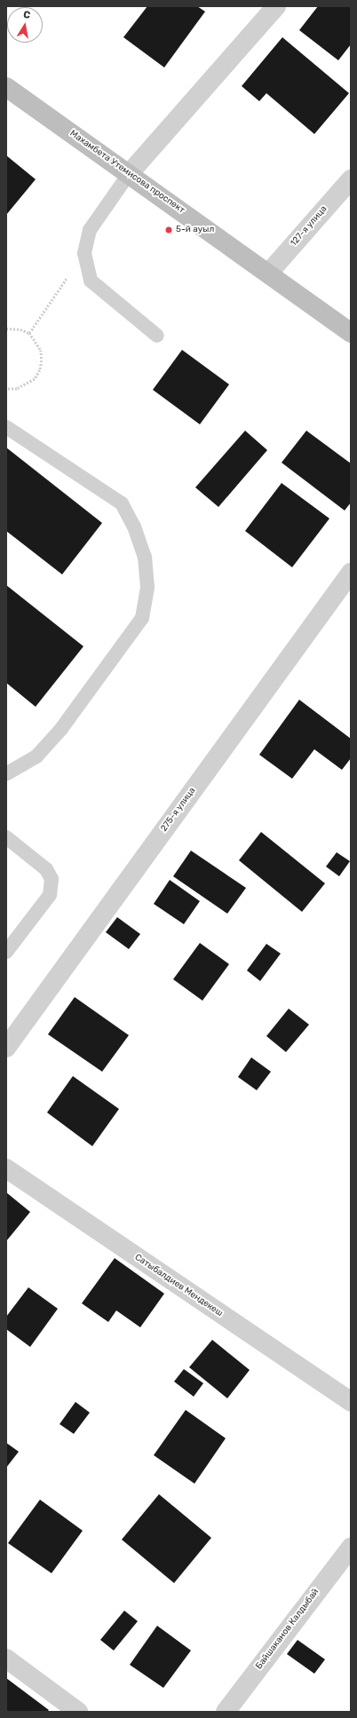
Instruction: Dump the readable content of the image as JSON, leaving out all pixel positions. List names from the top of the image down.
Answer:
{
  "streets": {
    "street": [
      "Махамбета Утемисова проспект",
      "127-я улица",
      "275-я улица",
      "Сатыбалдиев Мендекеш",
      "Байшаканов Калдыбай"
    ]
  },
  "crossings": [
    ["Махамбета Утемисова проспект", "127-я улица"]
  ],
  "places": ["5-й ауыл"],
  "north": "top"
}
